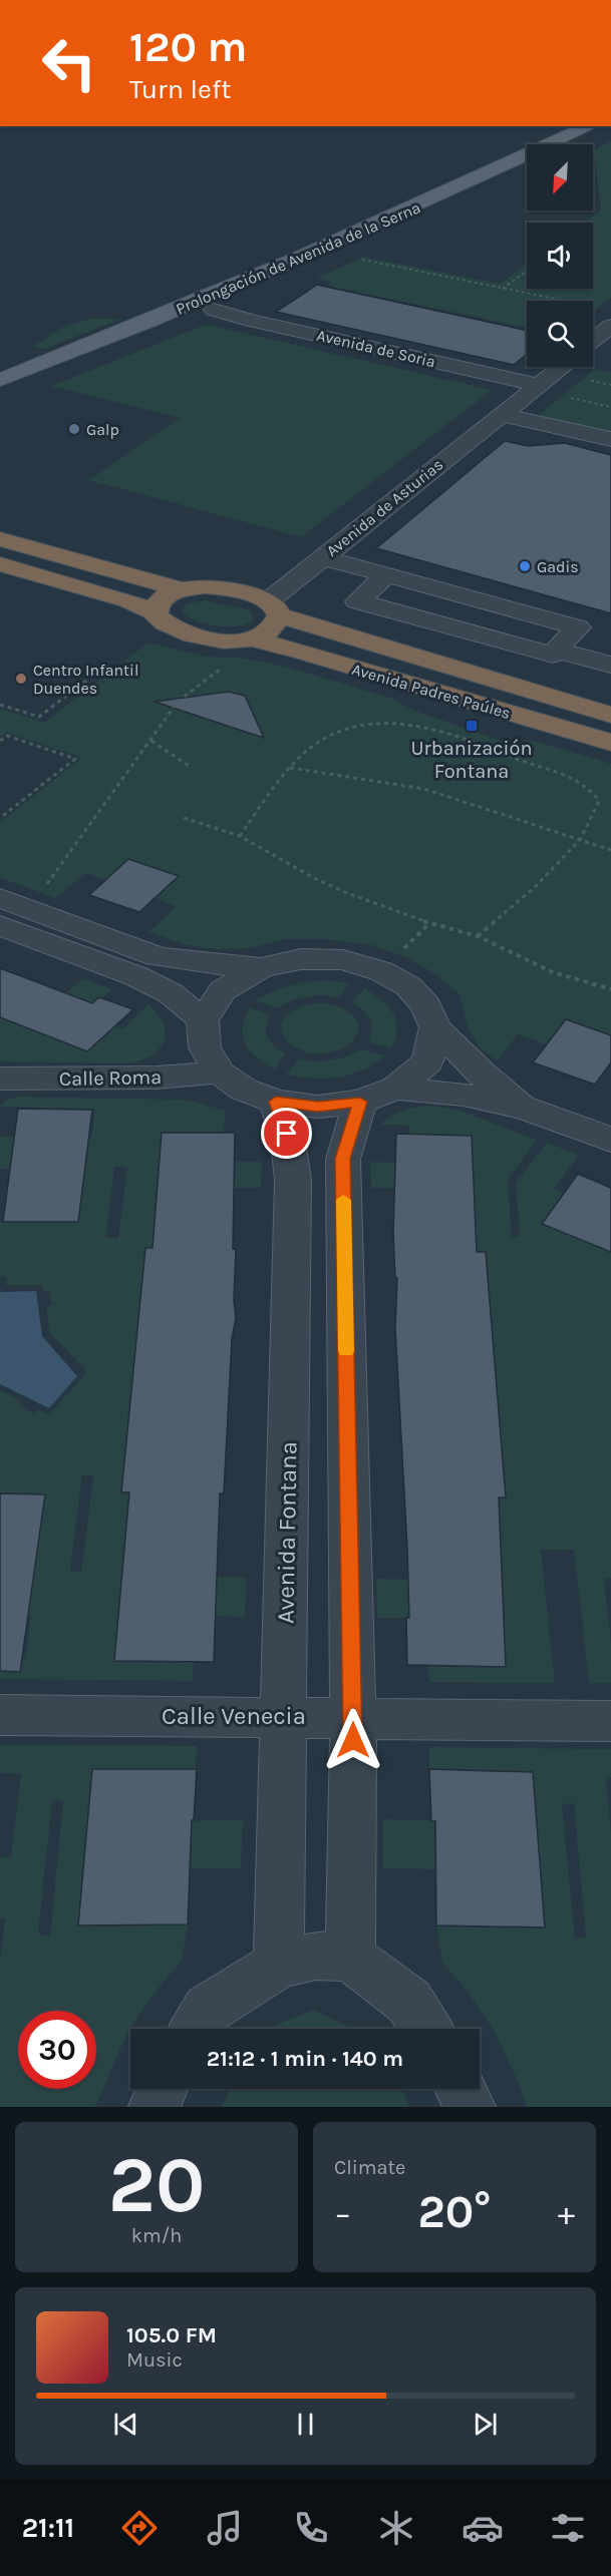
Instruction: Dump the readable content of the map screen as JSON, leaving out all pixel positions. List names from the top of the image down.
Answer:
{
  "streets": {
    "highway": ["Avenida Padres Paúles"],
    "main road": ["Prolongación de Avenida de la Serna"],
    "street": [
      "Avenida de Soria",
      "Avenida de Asturias",
      "Calle Roma",
      "Avenida Fontana",
      "Calle Venecia"
    ]
  },
  "crossings": [
    ["Prolongación de Avenida de la Serna", "Avenida de Soria"],
    ["Avenida de Soria", "Avenida de Asturias"],
    ["Avenida de Asturias", "Avenida Padres Paúles"],
    ["Calle Roma", "Avenida Fontana"],
    ["Avenida Fontana", "Calle Venecia"]
  ],
  "places": {
    "other": ["Galp", "Gadis", "Centro Infantil Duendes"],
    "transit": ["Urbanización Fontana"]
  },
  "north": "bottom left",
  "page": {
    "turn": ["120 m", "Turn left"],
    "limit": "30",
    "trip": "21:12 · 1 min · 140 m",
    "tile": [
      ["20", "km/h"],
      "Climate"
    ],
    "heat": ["−", "20°", "+"],
    "song": ["105.0 FM", "Music"],
    "tabs": "21:11"
  }
}
